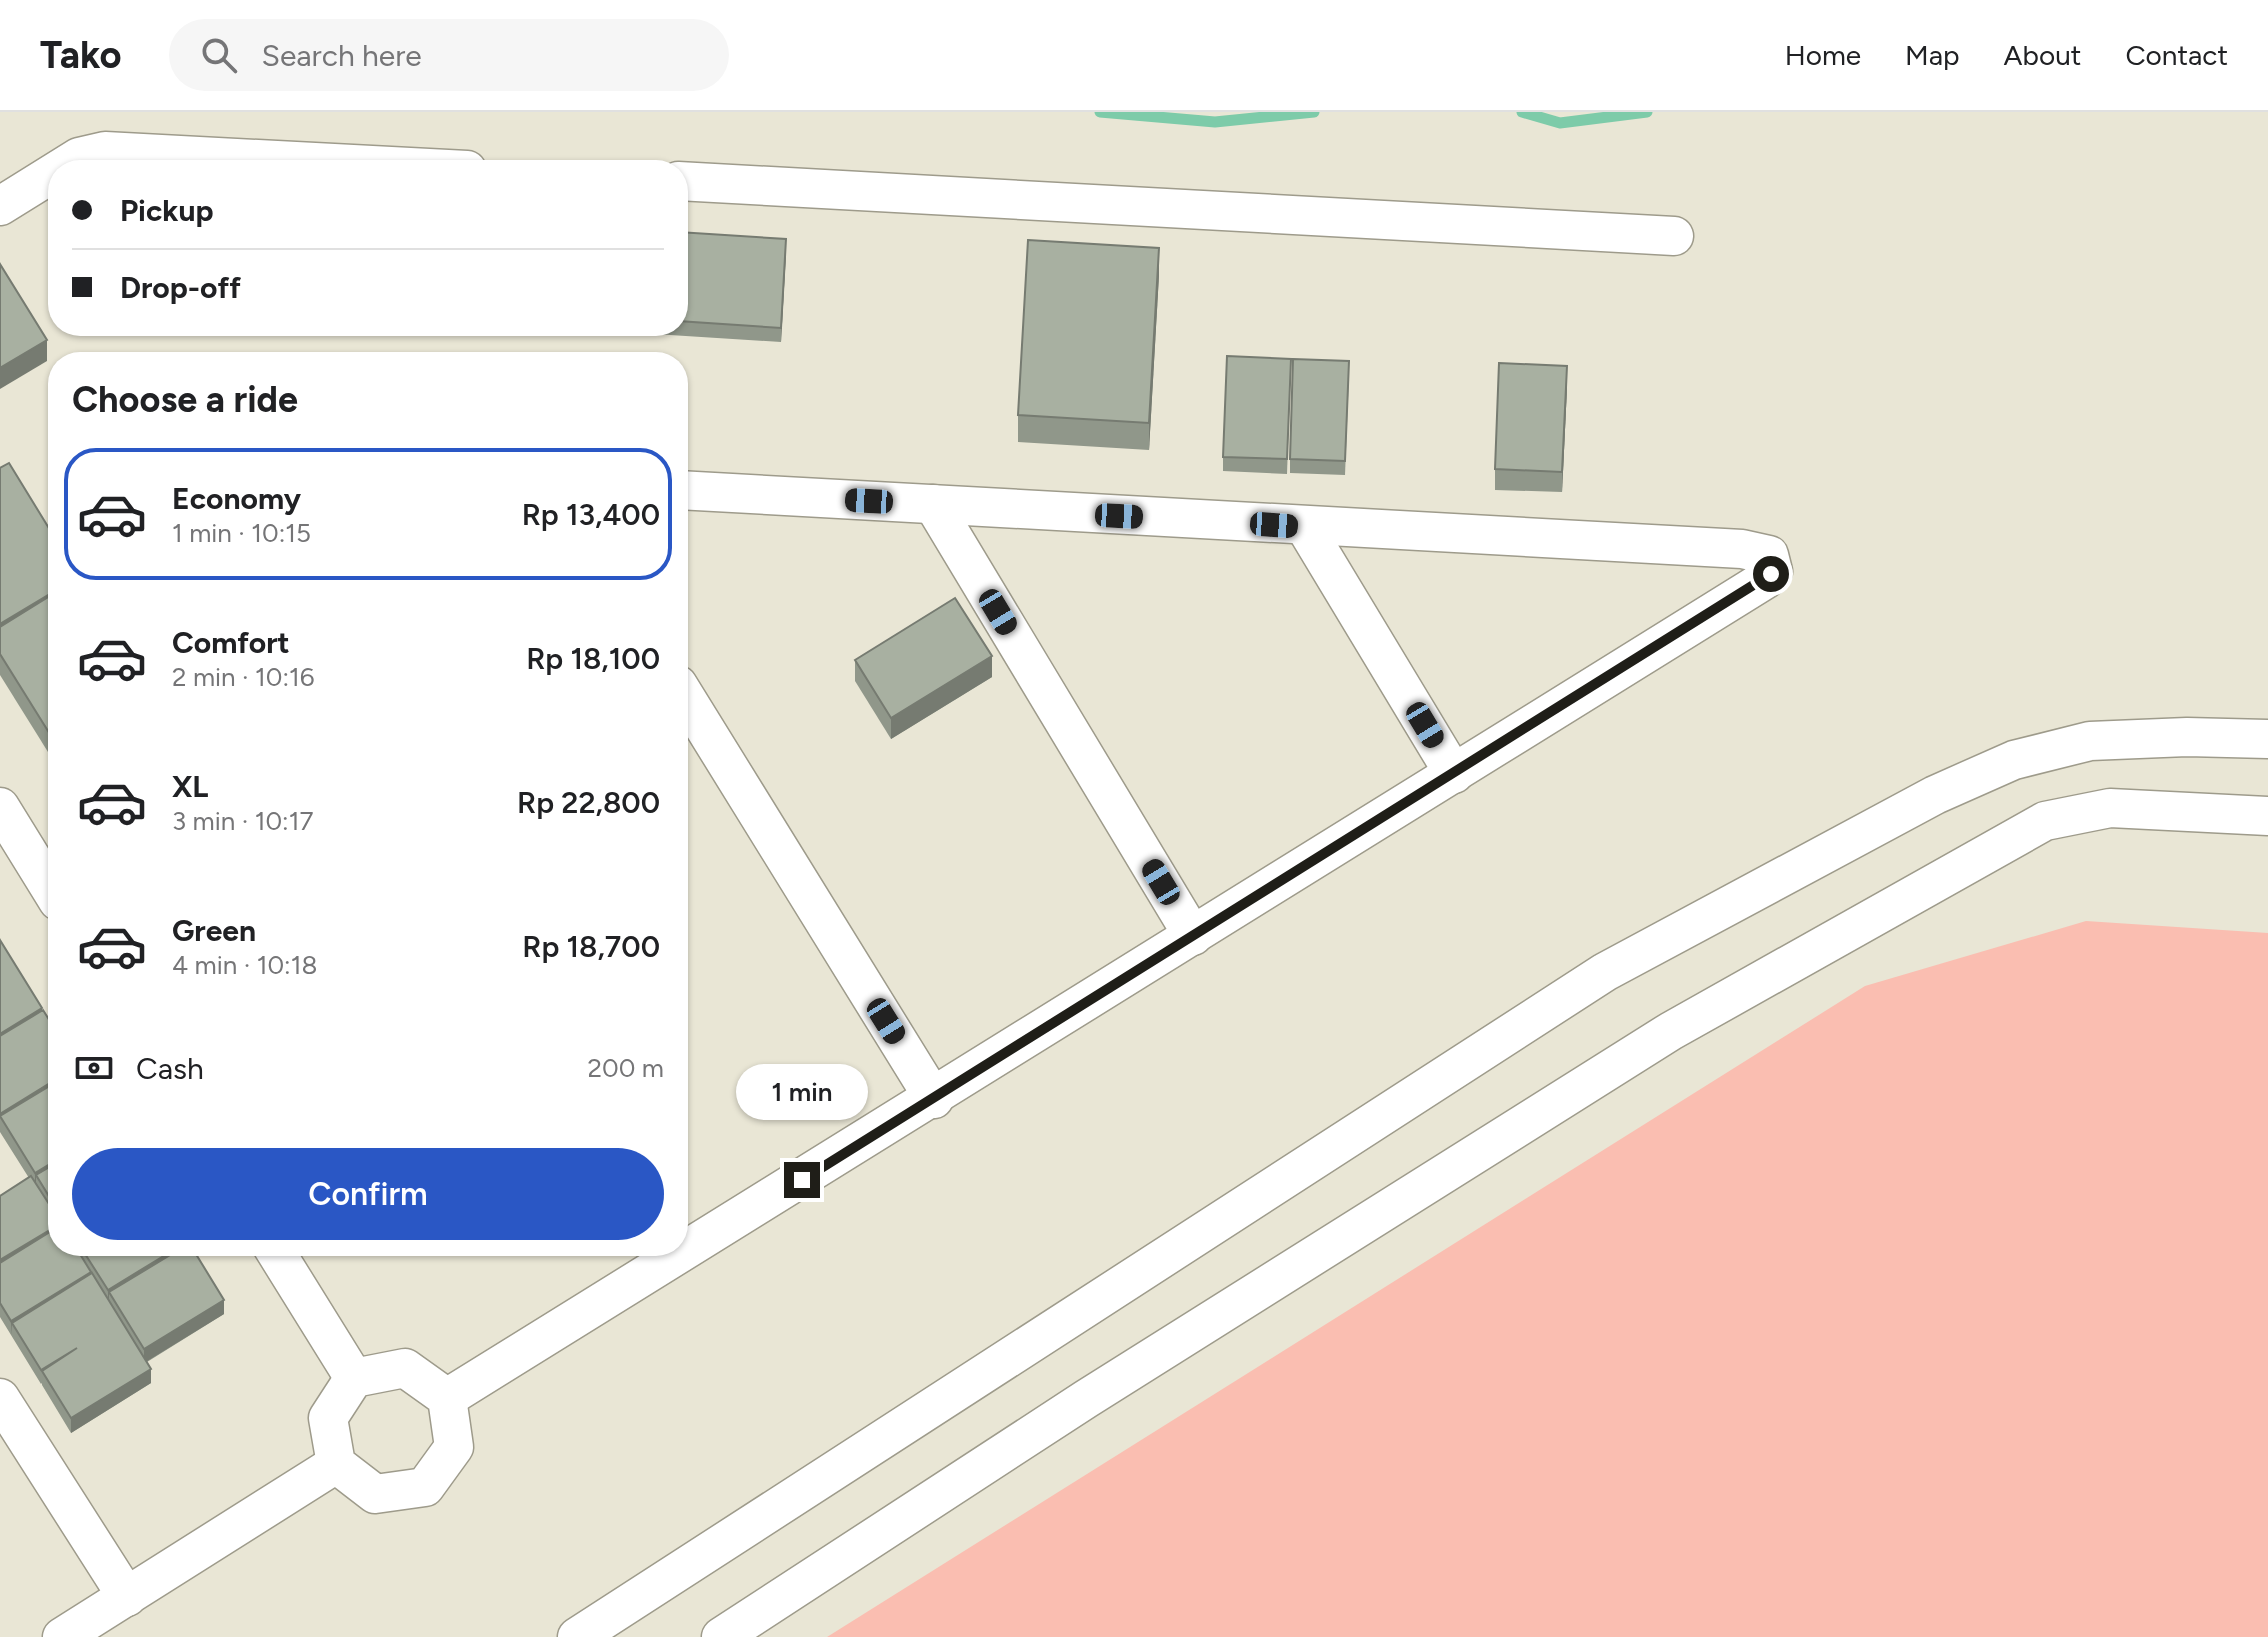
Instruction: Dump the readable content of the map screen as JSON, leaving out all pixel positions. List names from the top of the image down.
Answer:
{
  "page": {
    "header": "Tako",
    "search": "Search here",
    "nav": [
      "Home",
      "Map",
      "About",
      "Contact"
    ],
    "banner": ["Pickup", "Drop-off"],
    "heading": "Choose a ride",
    "list": [
      {
        "name": "Economy",
        "note": "1 min · 10:15",
        "value": "Rp 13,400"
      },
      {
        "name": "Comfort",
        "note": "2 min · 10:16",
        "value": "Rp 18,100"
      },
      {
        "name": "XL",
        "note": "3 min · 10:17",
        "value": "Rp 22,800"
      },
      {
        "name": "Green",
        "note": "4 min · 10:18",
        "value": "Rp 18,700"
      }
    ],
    "pay": ["Cash", "200 m"],
    "bubble": "1 min",
    "buttons": "Confirm"
  }
}
